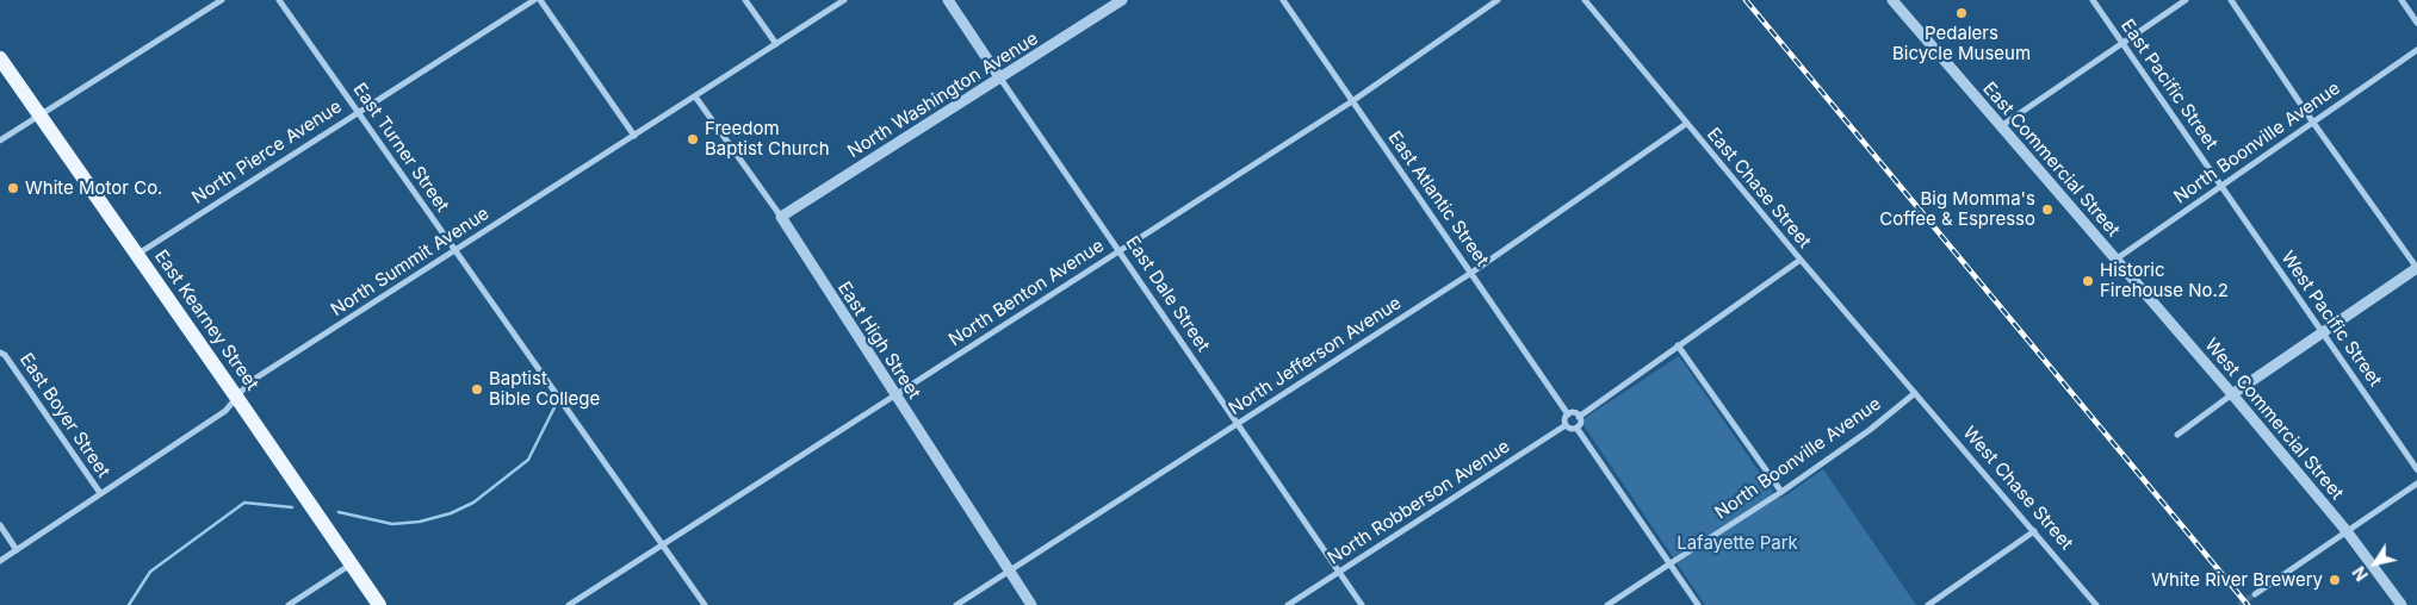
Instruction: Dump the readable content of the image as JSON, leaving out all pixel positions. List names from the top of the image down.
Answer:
{
  "streets": {
    "main road": ["East Kearney Street"],
    "street": [
      "East Pacific Street",
      "North Washington Avenue",
      "North Boonville Avenue",
      "East Turner Street",
      "North Pierce Avenue",
      "East Commercial Street",
      "East Chase Street",
      "East Atlantic Street",
      "North Summit Avenue",
      "North Benton Avenue",
      "East Dale Street",
      "West Pacific Street",
      "East High Street",
      "North Jefferson Avenue",
      "East Boyer Street",
      "West Commercial Street",
      "West Chase Street",
      "North Robberson Avenue"
    ]
  },
  "crossings": [
    ["East Pacific Street", "North Boonville Avenue"],
    ["East Pacific Street", "West Pacific Street"],
    ["North Washington Avenue", "East Dale Street"],
    ["North Washington Avenue", "East High Street"],
    ["North Boonville Avenue", "East Commercial Street"],
    ["North Boonville Avenue", "East Chase Street"],
    ["North Boonville Avenue", "West Pacific Street"],
    ["North Boonville Avenue", "West Commercial Street"],
    ["North Boonville Avenue", "West Chase Street"],
    ["East Turner Street", "North Pierce Avenue"],
    ["East Turner Street", "North Summit Avenue"],
    ["East Turner Street", "North Benton Avenue"],
    ["North Pierce Avenue", "East Kearney Street"],
    ["East Commercial Street", "West Commercial Street"],
    ["East Chase Street", "North Jefferson Avenue"],
    ["East Chase Street", "West Chase Street"],
    ["East Atlantic Street", "North Benton Avenue"],
    ["East Atlantic Street", "North Jefferson Avenue"],
    ["East Atlantic Street", "North Robberson Avenue"],
    ["North Summit Avenue", "East Kearney Street"],
    ["North Summit Avenue", "East High Street"],
    ["North Summit Avenue", "East Boyer Street"],
    ["North Benton Avenue", "East Dale Street"],
    ["North Benton Avenue", "East High Street"],
    ["East Dale Street", "North Jefferson Avenue"],
    ["East Dale Street", "North Robberson Avenue"],
    ["East High Street", "North Jefferson Avenue"]
  ],
  "parks": ["Lafayette Park"],
  "places": [
    "Pedalers Bicycle Museum",
    "Freedom Baptist Church",
    "White Motor Co.",
    "Big Momma's Coffee & Espresso",
    "Historic Firehouse No.2",
    "Baptist Bible College",
    "White River Brewery"
  ],
  "north": "bottom left"
}
